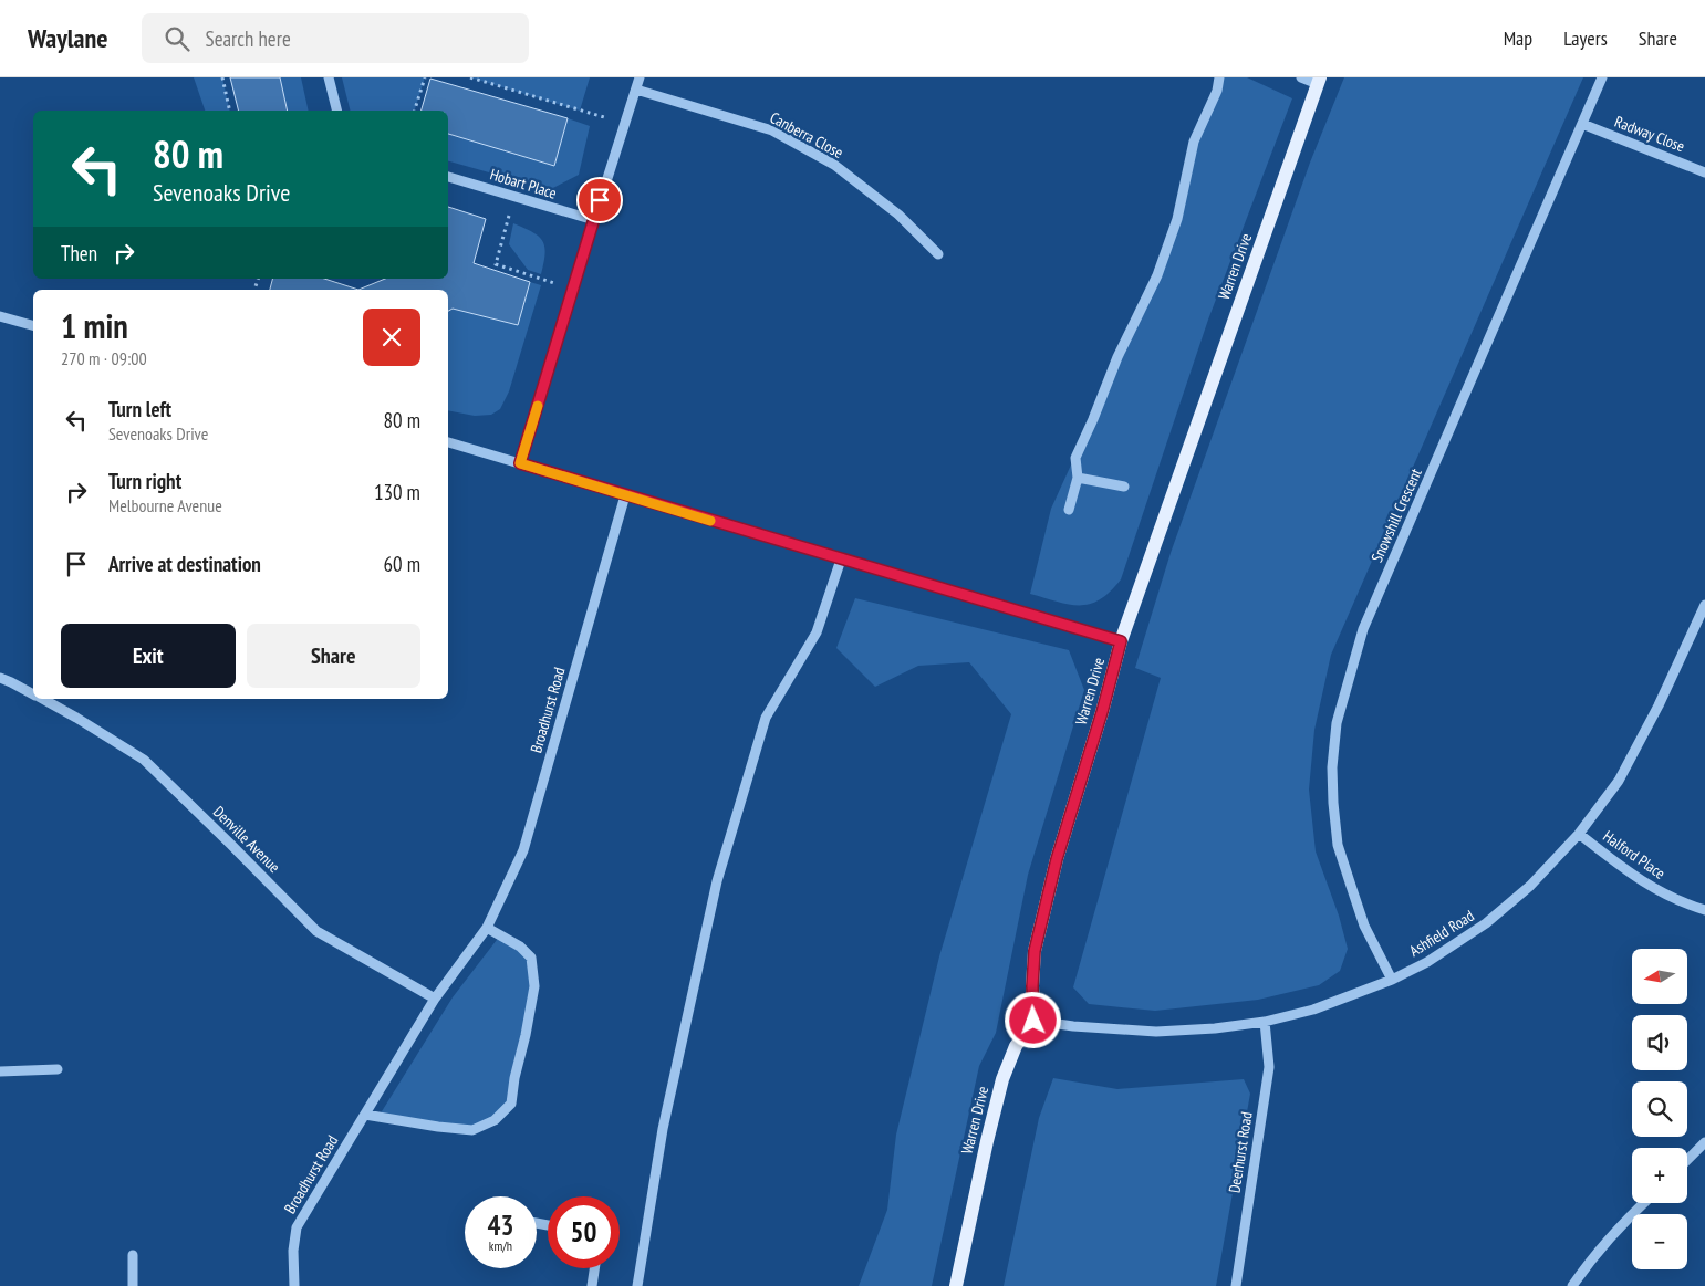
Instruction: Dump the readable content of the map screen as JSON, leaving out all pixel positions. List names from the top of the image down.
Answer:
{
  "streets": {
    "main road": ["Warren Drive"],
    "street": [
      "Radway Close",
      "Canberra Close",
      "Hobart Place",
      "Snowshill Crescent",
      "Broadhurst Road",
      "Denville Avenue",
      "Halford Place",
      "Ashfield Road",
      "Deerhurst Road"
    ]
  },
  "crossings": [
    ["Radway Close", "Snowshill Crescent"],
    ["Warren Drive", "Ashfield Road"],
    ["Snowshill Crescent", "Ashfield Road"],
    ["Broadhurst Road", "Denville Avenue"],
    ["Halford Place", "Ashfield Road"],
    ["Ashfield Road", "Deerhurst Road"]
  ],
  "north": "left",
  "page": {
    "header": "Waylane",
    "search": "Search here",
    "nav": ["Map", "Layers", "Share"],
    "turn": ["80 m", "Sevenoaks Drive"],
    "then": "Then",
    "heading": ["1 min", "270 m · 09:00"],
    "list": [
      {
        "name": "Turn left",
        "note": "Sevenoaks Drive",
        "value": "80 m"
      },
      {
        "name": "Turn right",
        "note": "Melbourne Avenue",
        "value": "130 m"
      },
      {
        "name": "Arrive at destination",
        "value": "60 m"
      }
    ],
    "buttons": ["Exit", "Share"],
    "map_buttons": ["+", "−"],
    "speed": "43 km/h",
    "limit": "50"
  }
}
